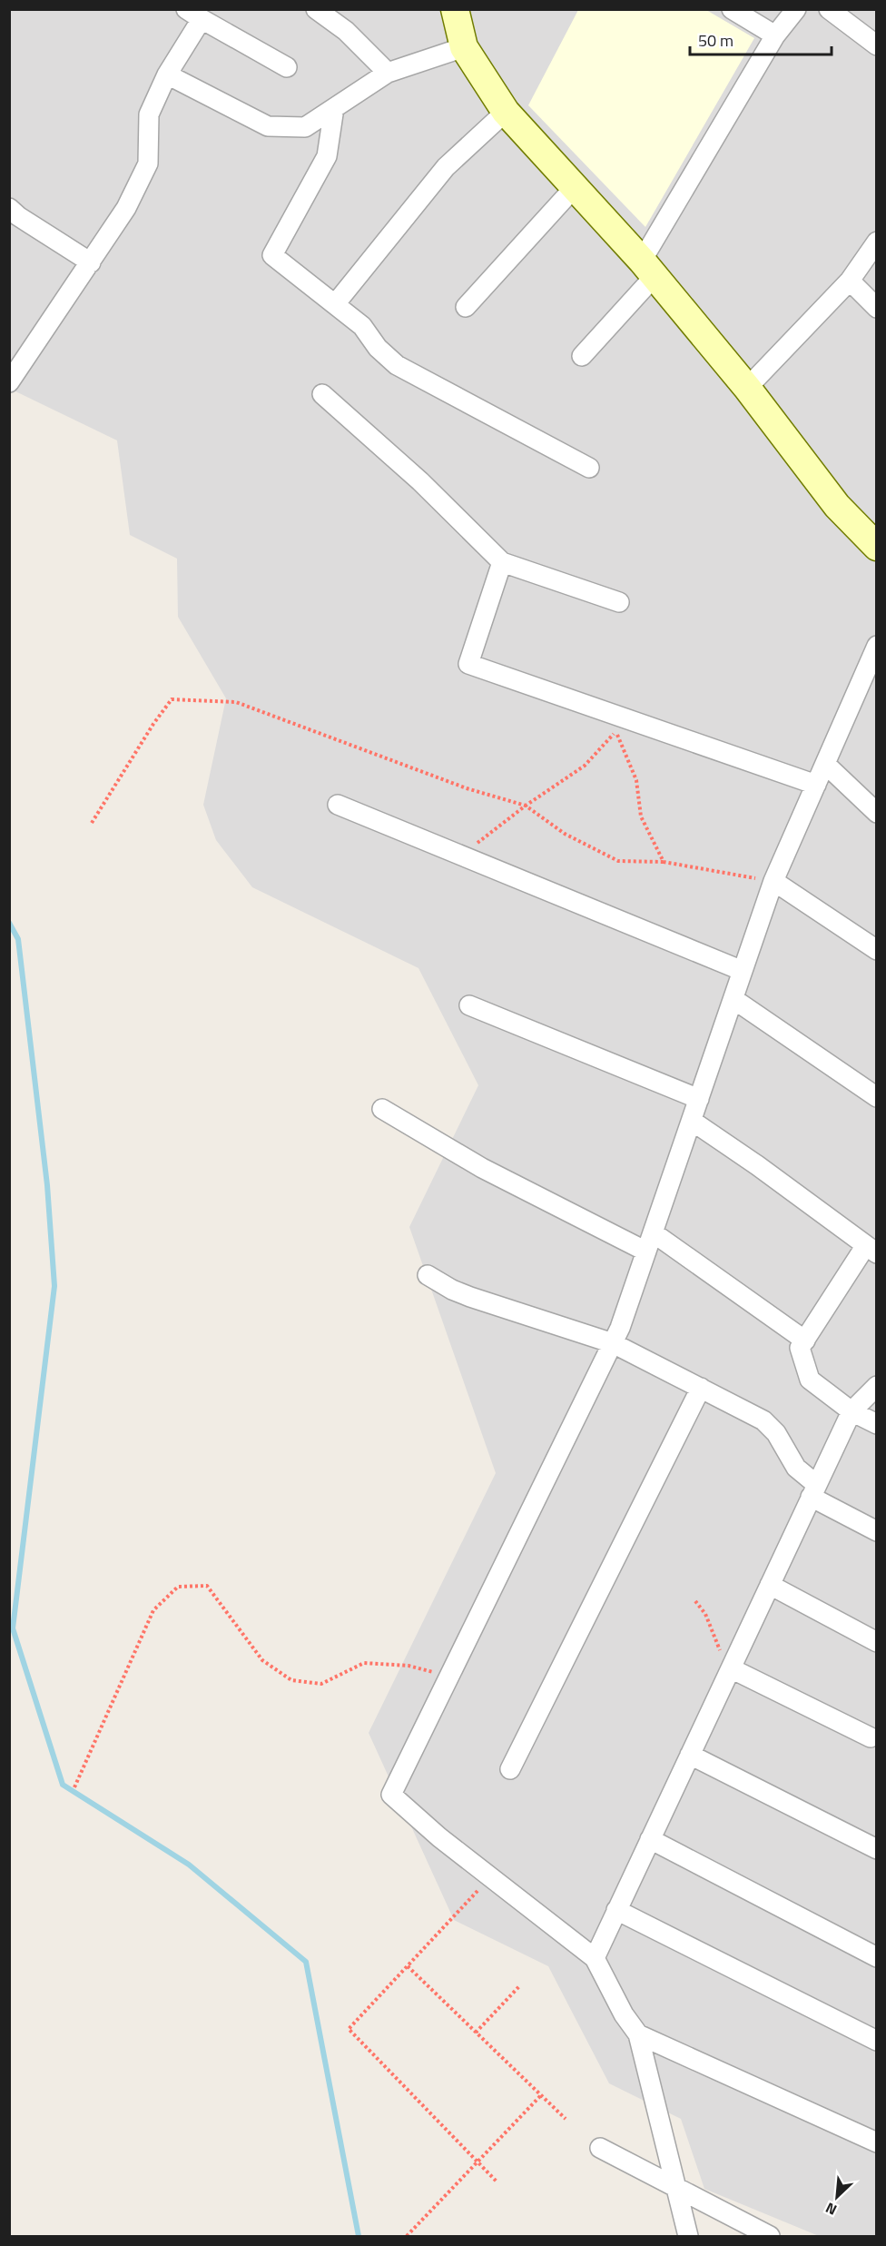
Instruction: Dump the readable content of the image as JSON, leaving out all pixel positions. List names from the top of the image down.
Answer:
{
  "scale_bar": "50 m",
  "north": "bottom left"
}
